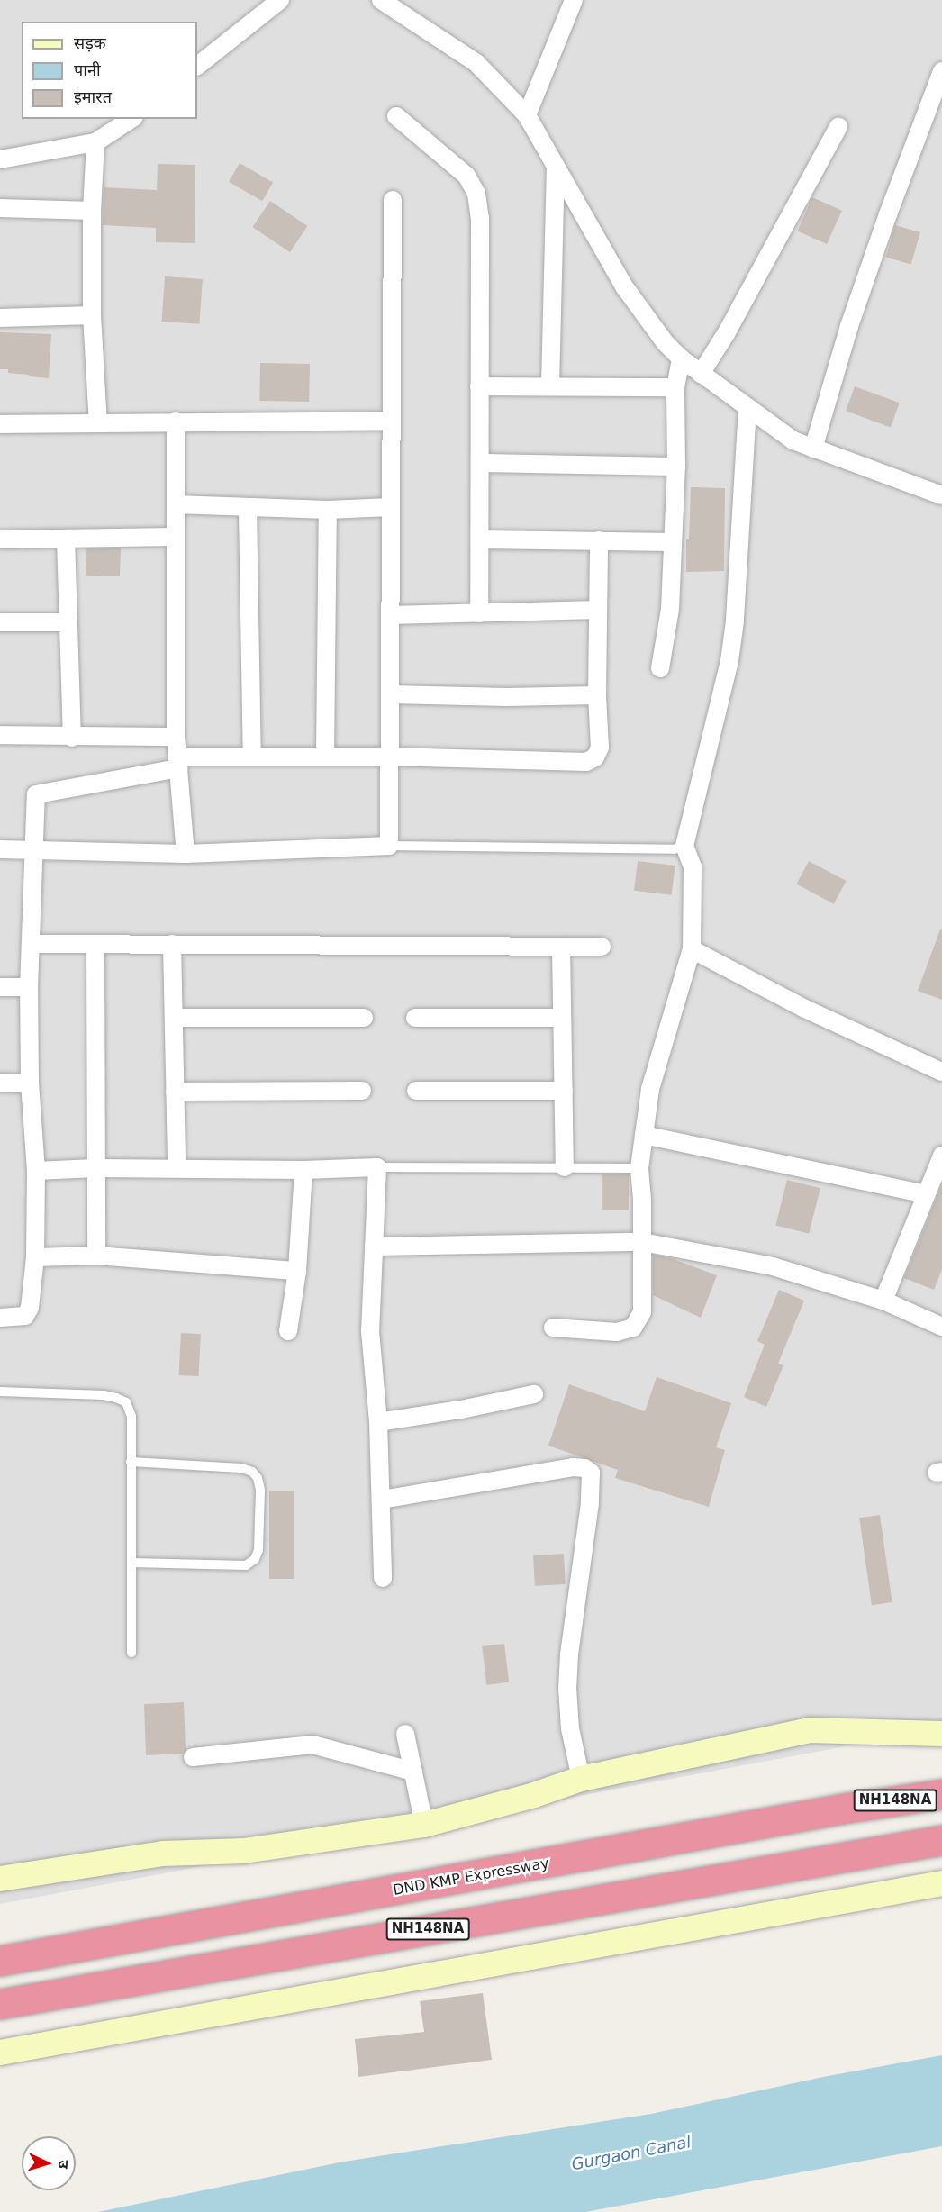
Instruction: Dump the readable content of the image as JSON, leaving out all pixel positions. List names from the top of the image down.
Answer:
{
  "streets": {
    "highway": ["NH148NA", "DND KMP Expressway"]
  },
  "water": ["Gurgaon Canal"],
  "legend": ["सड़क", "पानी", "इमारत"],
  "north": "right"
}
